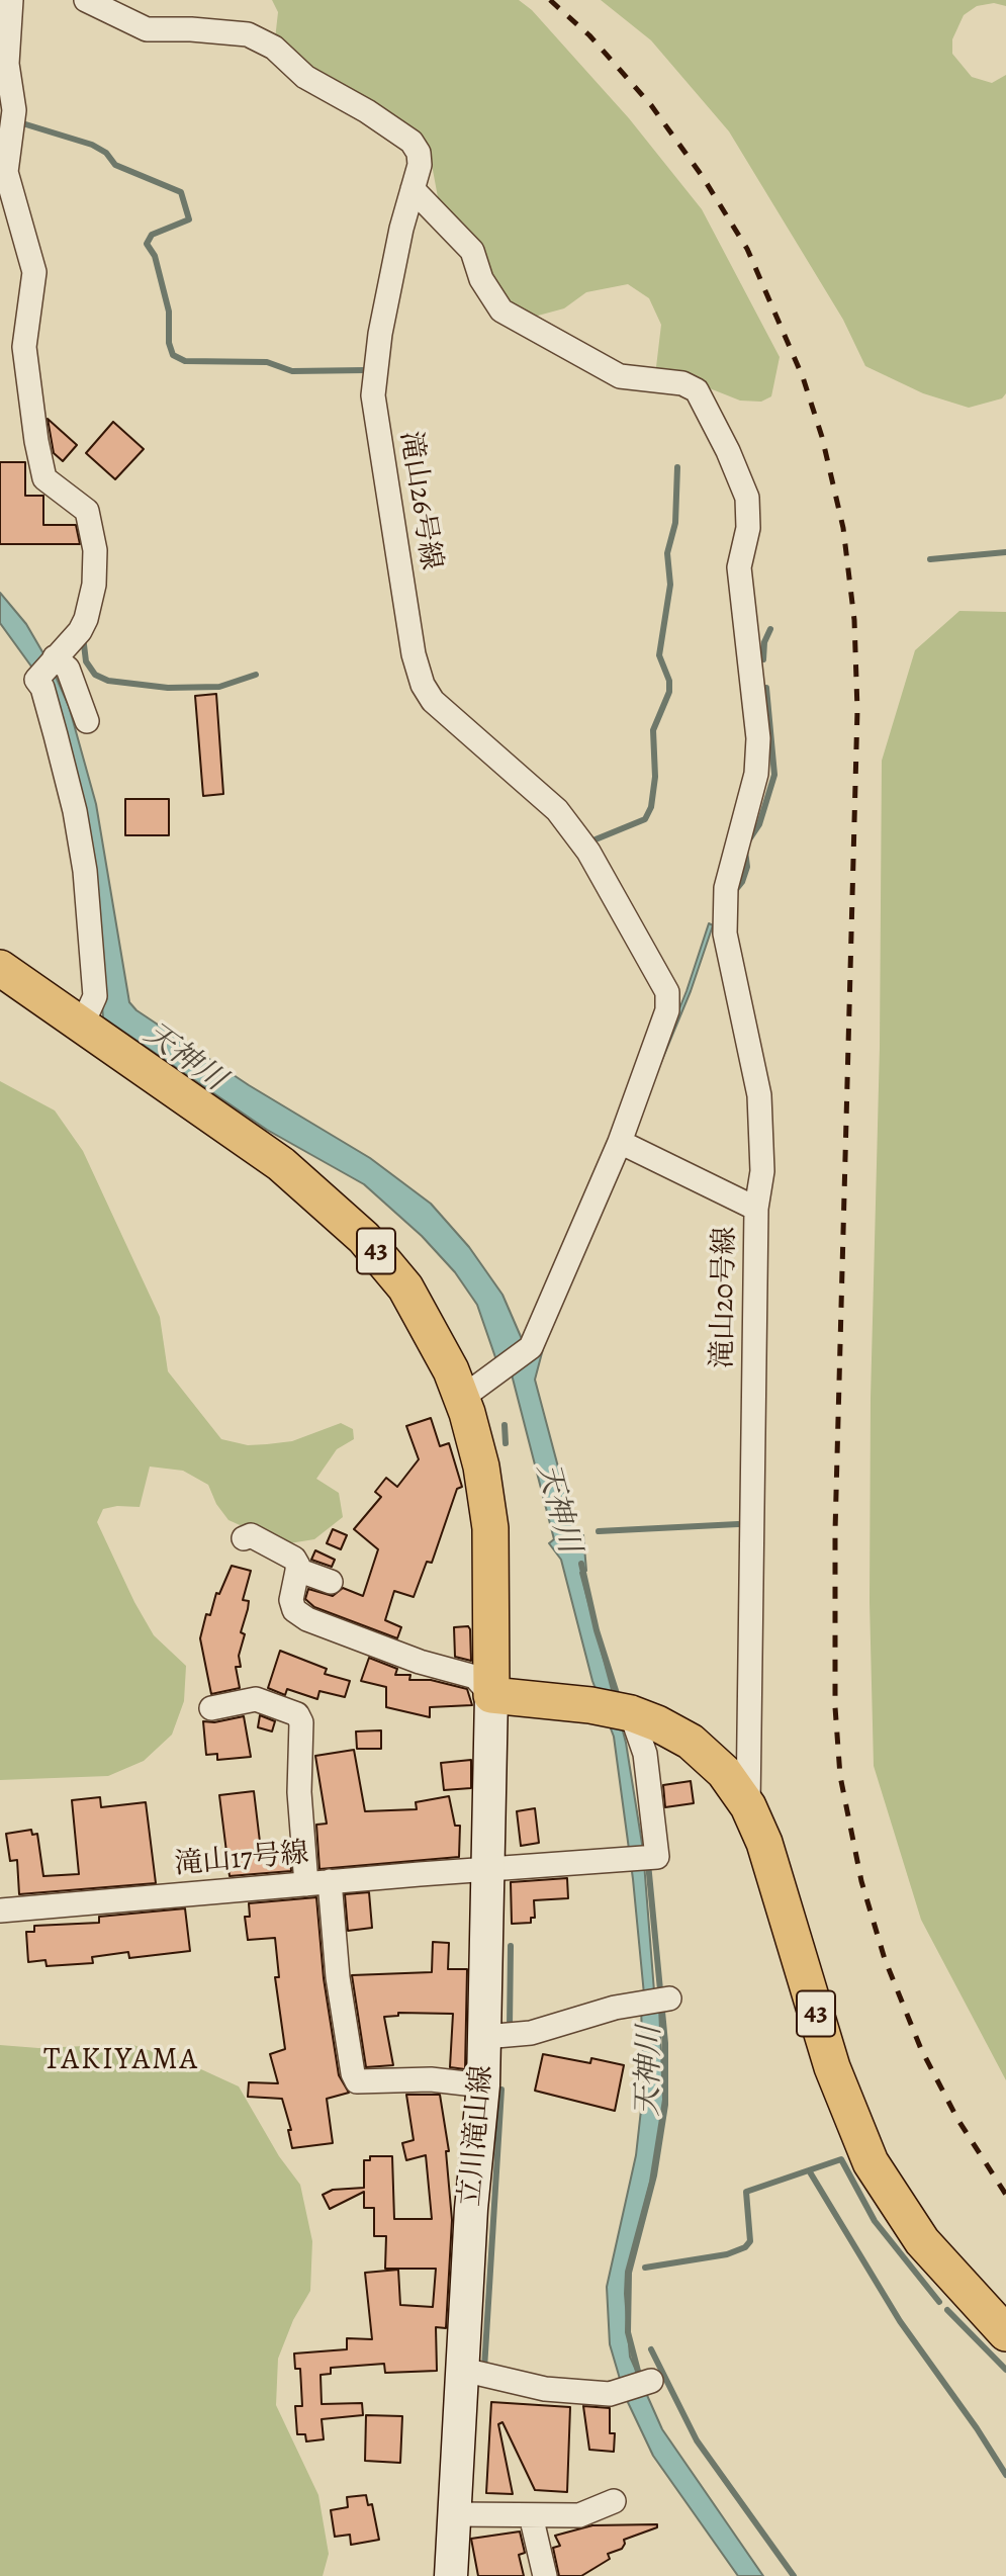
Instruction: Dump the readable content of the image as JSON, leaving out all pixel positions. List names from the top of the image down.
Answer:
{
  "streets": {
    "main road": ["43"],
    "street": [
      "滝山26号線",
      "滝山20号線",
      "滝山17号線",
      "立川滝山線"
    ]
  },
  "crossings": [
    ["滝山26号線", "滝山20号線"],
    ["43", "滝山20号線"],
    ["43", "滝山17号線"],
    ["43", "立川滝山線"],
    ["滝山17号線", "立川滝山線"]
  ],
  "districts": ["TAKIYAMA"],
  "water": ["天神川"]
}
